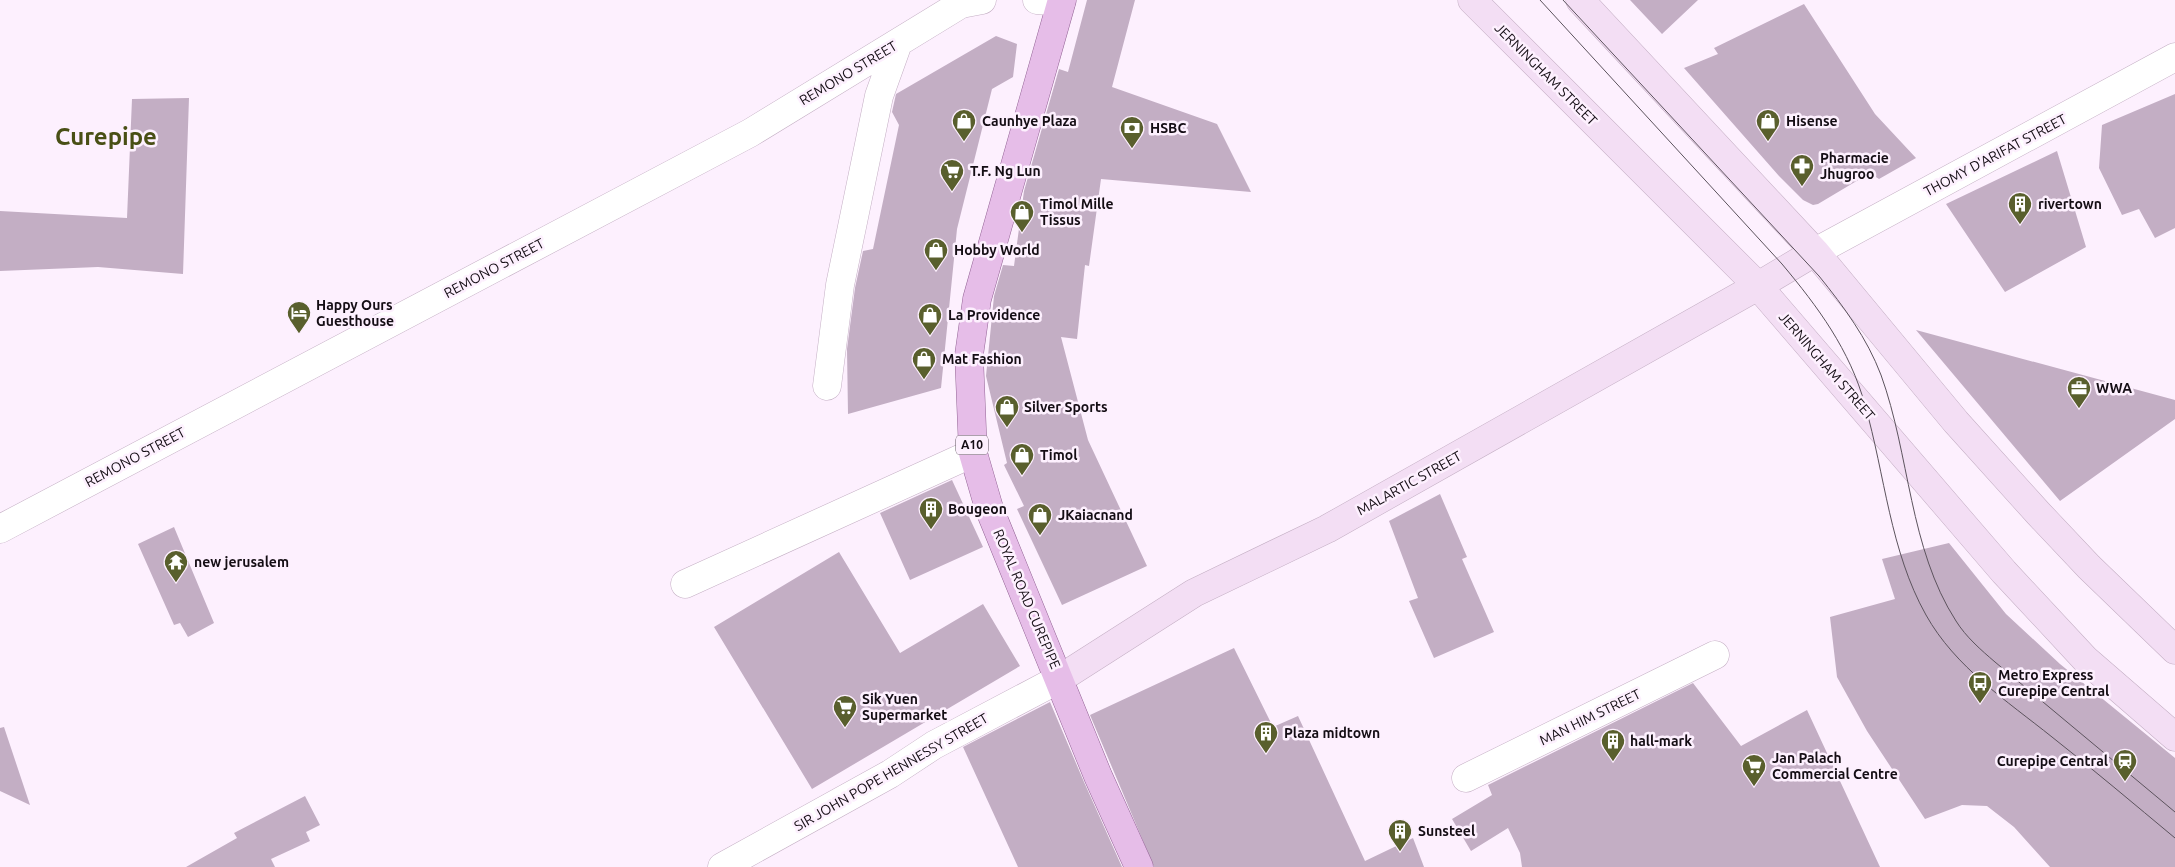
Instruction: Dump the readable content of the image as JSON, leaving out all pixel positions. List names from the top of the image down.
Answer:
{
  "streets": {
    "main road": ["A10", "ROYAL ROAD CUREPIPE"],
    "street": [
      "REMONO STREET",
      "JERNINGHAM STREET",
      "THOMY D'ARIFAT STREET",
      "MALARTIC STREET",
      "MAN HIM STREET",
      "SIR JOHN POPE HENNESSY STREET"
    ]
  },
  "crossings": [
    ["JERNINGHAM STREET", "MALARTIC STREET"],
    ["THOMY D'ARIFAT STREET", "MALARTIC STREET"],
    ["MALARTIC STREET", "ROYAL ROAD CUREPIPE"],
    ["MALARTIC STREET", "SIR JOHN POPE HENNESSY STREET"],
    ["ROYAL ROAD CUREPIPE", "SIR JOHN POPE HENNESSY STREET"]
  ],
  "districts": ["Curepipe"],
  "places": {
    "shop": [
      "Caunhye Plaza",
      "Hisense",
      "Timol Mille Tissus",
      "Hobby World",
      "La Providence",
      "Mat Fashion",
      "Silver Sports",
      "Timol",
      "JKaiacnand"
    ],
    "bank": ["HSBC"],
    "pharmacy": ["Pharmacie Jhugroo"],
    "supermarket": ["T.F. Ng Lun", "Sik Yuen Supermarket", "Jan Palach Commercial Centre"],
    "building": [
      "rivertown",
      "Bougeon",
      "Plaza midtown",
      "hall-mark",
      "Sunsteel"
    ],
    "hotel": ["Happy Ours Guesthouse"],
    "office": ["WWA"],
    "temple": ["new jerusalem"],
    "bus stop": ["Metro Express Curepipe Central"],
    "station": ["Curepipe Central"]
  }
}
